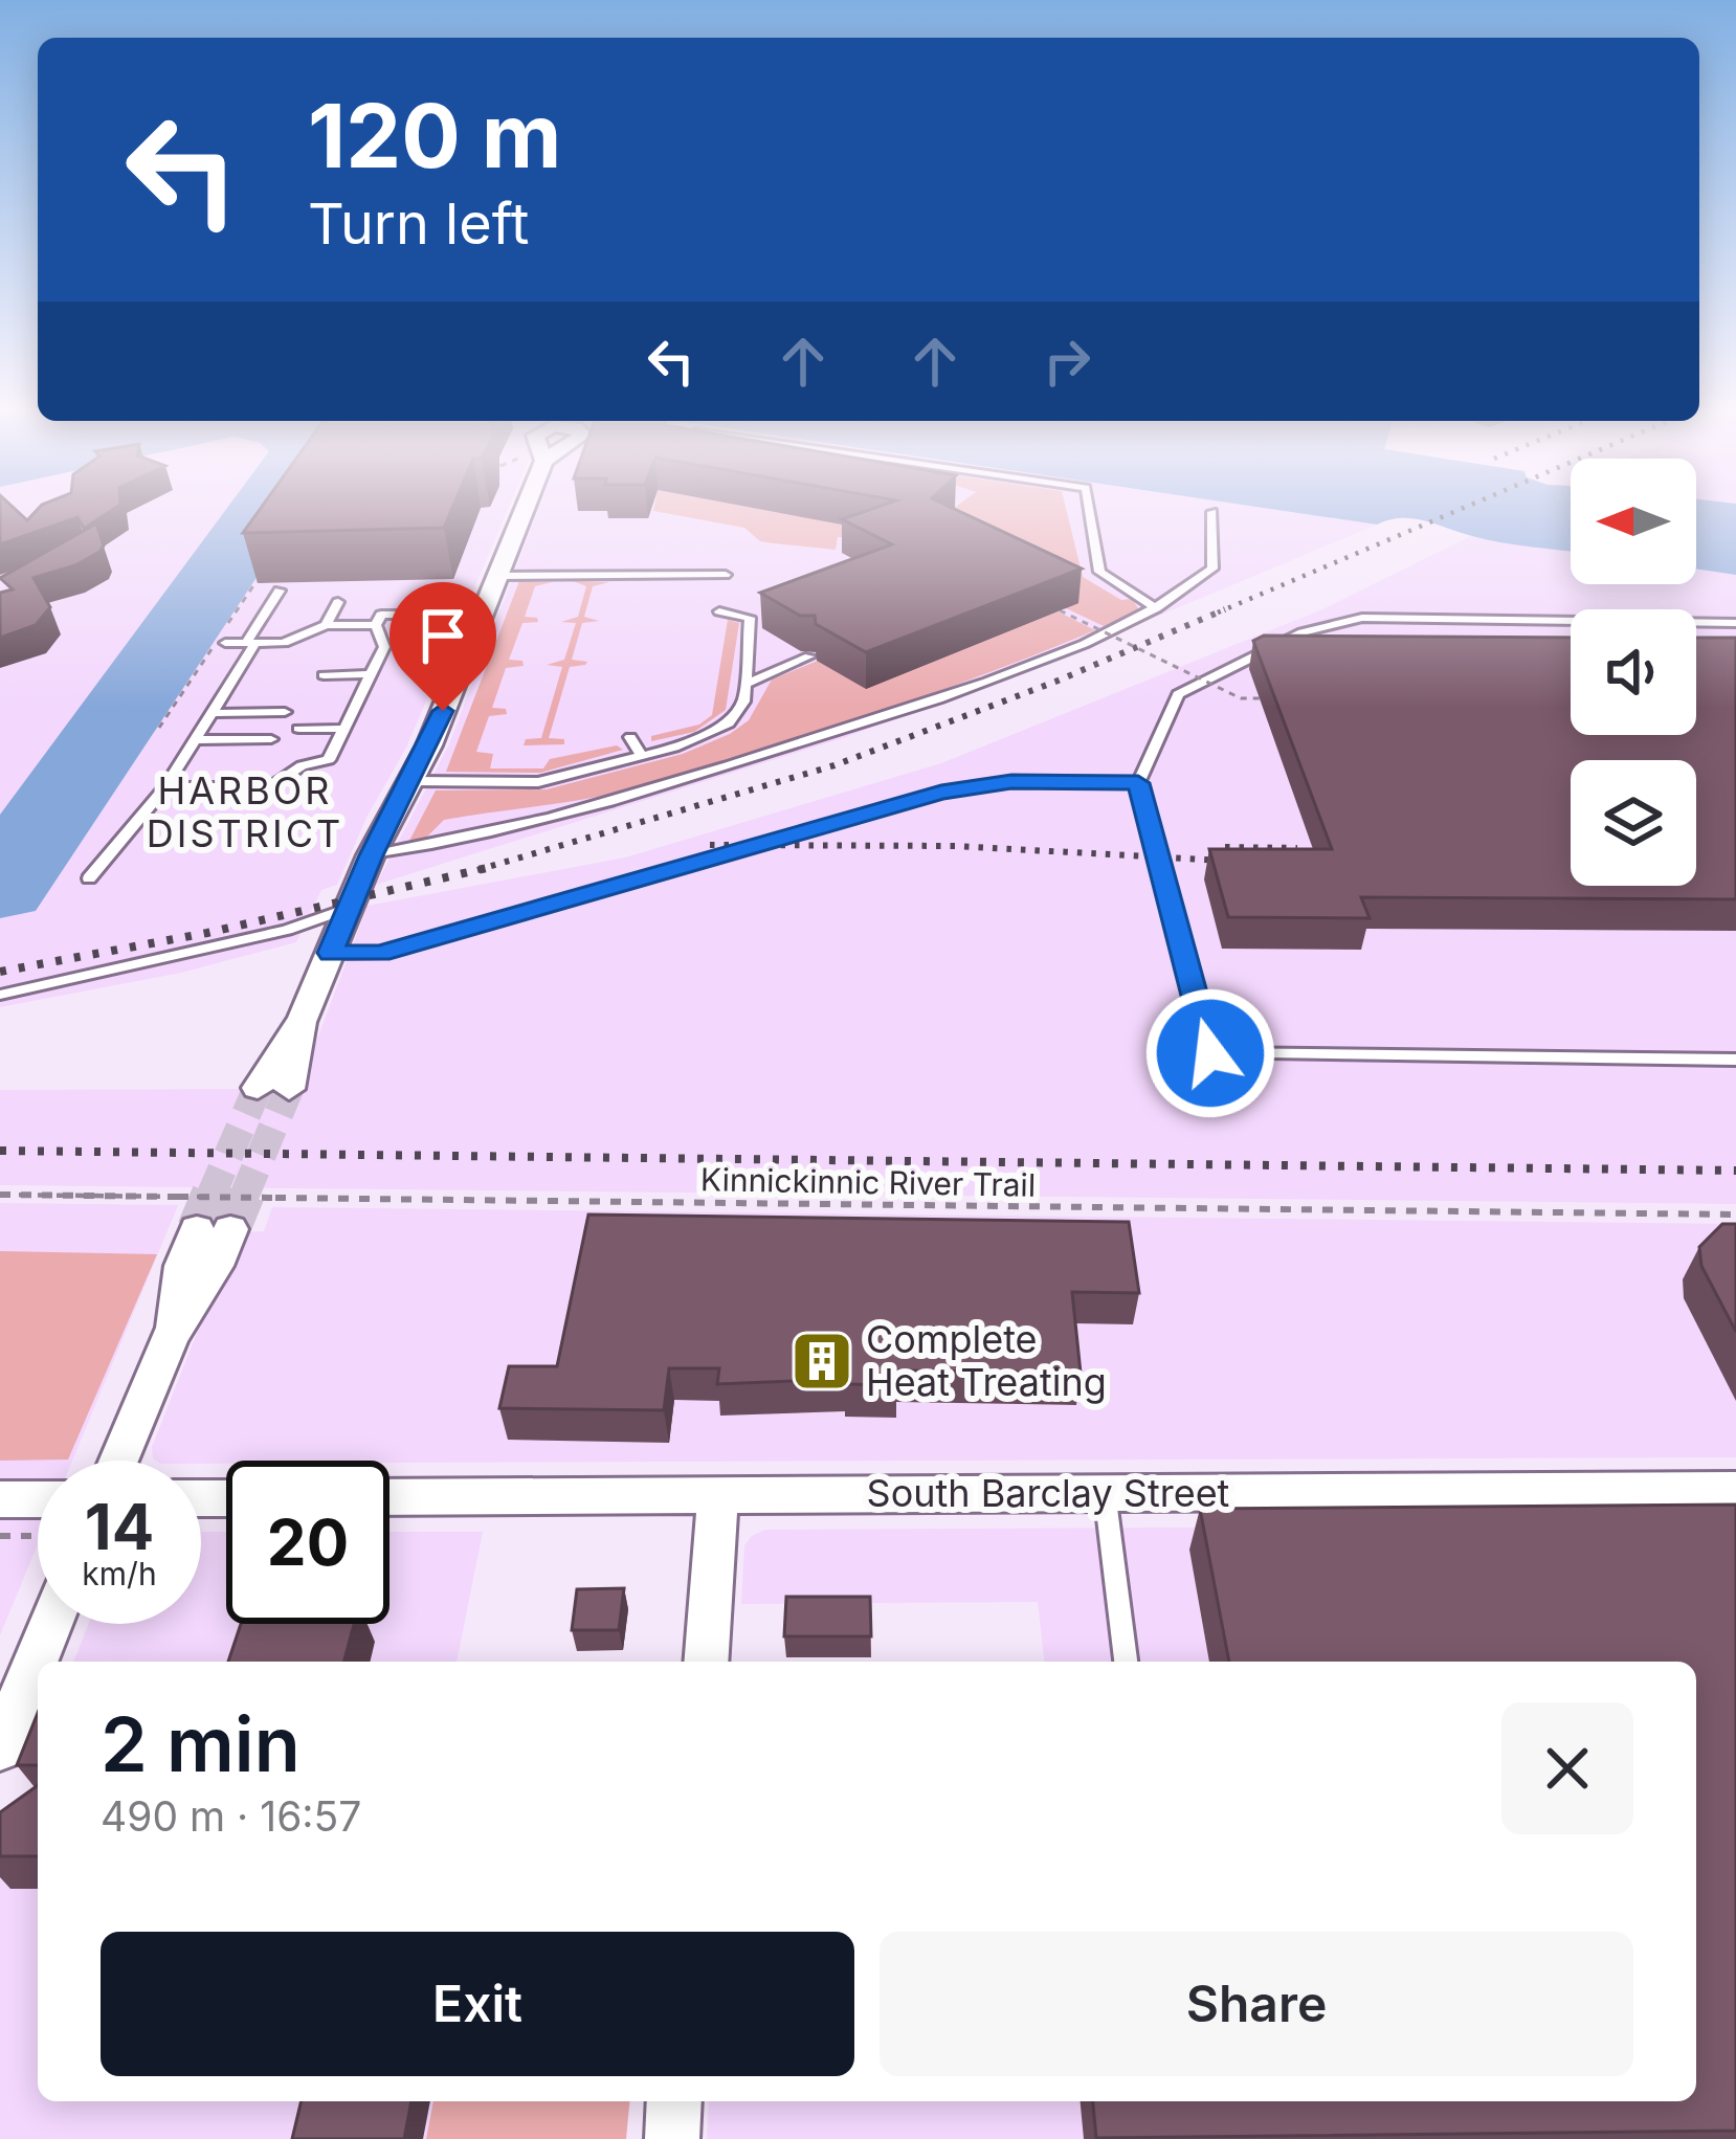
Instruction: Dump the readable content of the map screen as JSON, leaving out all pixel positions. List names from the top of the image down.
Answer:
{
  "streets": {
    "street": ["South Barclay Street"],
    "path": ["Kinnickinnic River Trail"]
  },
  "districts": ["HARBOR DISTRICT"],
  "places": {
    "building": ["Complete Heat Treating"]
  },
  "north": "left",
  "page": {
    "turn": ["120 m", "Turn left"],
    "speed": "14 km/h",
    "limit": "20",
    "heading": ["2 min", "490 m · 16:57"],
    "buttons": ["Exit", "Share"]
  }
}
